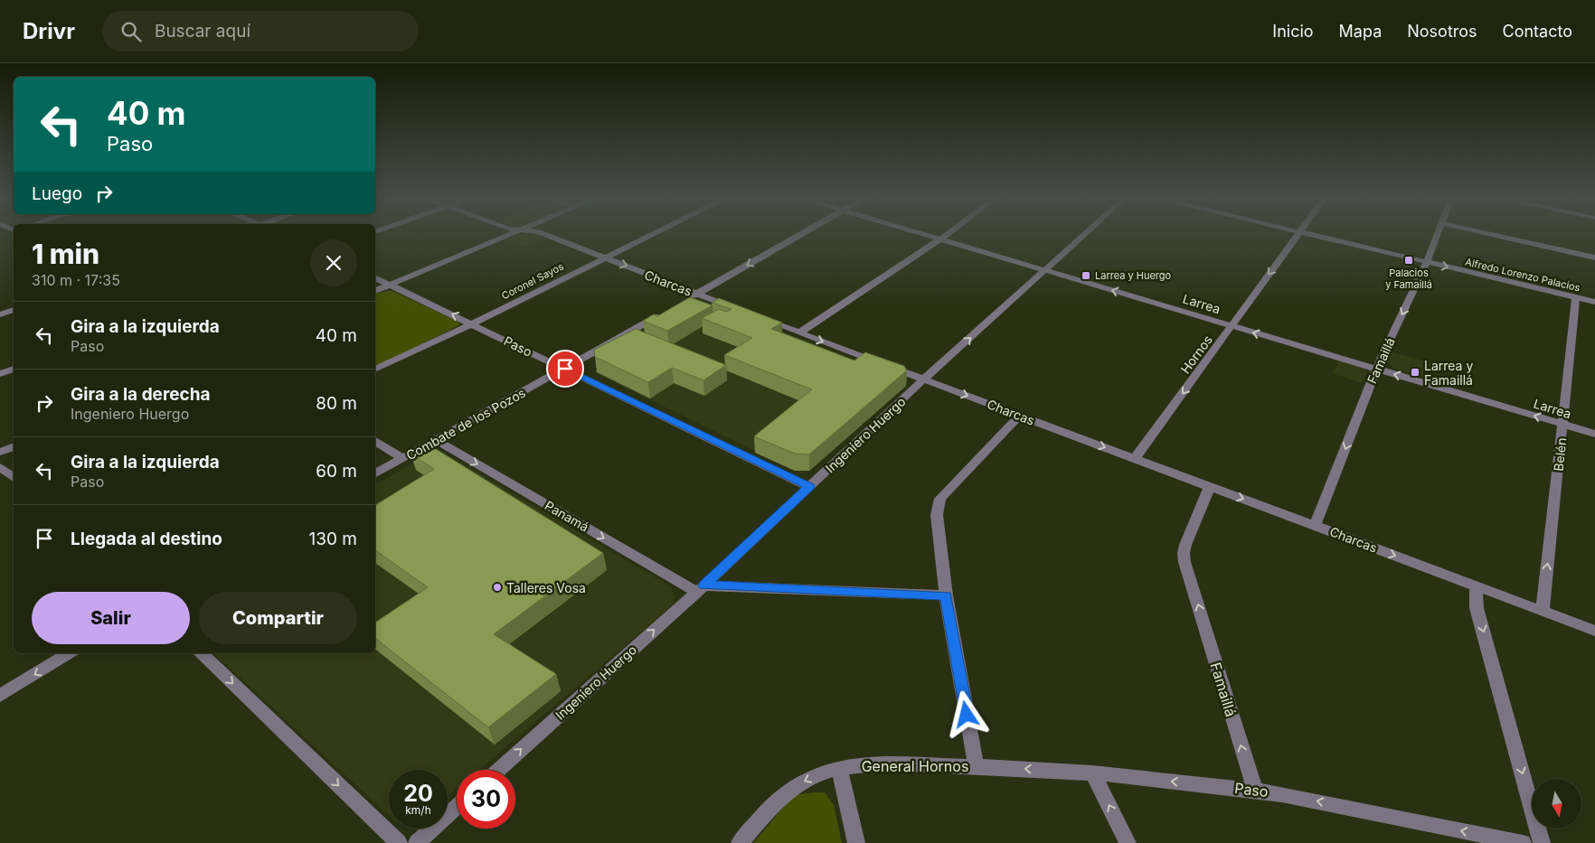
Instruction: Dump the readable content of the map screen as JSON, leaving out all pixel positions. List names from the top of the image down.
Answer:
{
  "streets": {
    "street": [
      "Alfredo Lorenzo Palacios",
      "Coronel Sayos",
      "Charcas",
      "Larrea",
      "Paso",
      "Hornos",
      "Famaillá",
      "Combate de los Pozos",
      "Ingeniero Huergo",
      "Belén",
      "Panamá",
      "General Hornos"
    ]
  },
  "crossings": [
    ["Alfredo Lorenzo Palacios", "Famaillá"],
    ["Alfredo Lorenzo Palacios", "Belén"],
    ["Coronel Sayos", "Charcas"],
    ["Coronel Sayos", "Paso"],
    ["Charcas", "Hornos"],
    ["Charcas", "Famaillá"],
    ["Charcas", "Ingeniero Huergo"],
    ["Charcas", "Belén"],
    ["Charcas", "General Hornos"],
    ["Larrea", "Hornos"],
    ["Larrea", "Famaillá"],
    ["Larrea", "Ingeniero Huergo"],
    ["Larrea", "Belén"],
    ["Paso", "Famaillá"],
    ["Paso", "Combate de los Pozos"],
    ["Paso", "Ingeniero Huergo"],
    ["Paso", "General Hornos"],
    ["Combate de los Pozos", "Panamá"],
    ["Ingeniero Huergo", "Panamá"]
  ],
  "one_way": [
    "Charcas",
    "Larrea",
    "Paso",
    "Hornos",
    "Ingeniero Huergo",
    "Belén",
    "Panamá"
  ],
  "places": {
    "transit": ["Palacios y Famaillá", "Larrea y Huergo", "Larrea y Famaillá"],
    "other": ["Talleres Vosa"]
  },
  "north": "bottom",
  "page": {
    "header": "Drivr",
    "search": "Buscar aquí",
    "nav": [
      "Inicio",
      "Mapa",
      "Nosotros",
      "Contacto"
    ],
    "turn": ["40 m", "Paso"],
    "then": "Luego",
    "heading": ["1 min", "310 m · 17:35"],
    "list": [
      {
        "name": "Gira a la izquierda",
        "note": "Paso",
        "value": "40 m"
      },
      {
        "name": "Gira a la derecha",
        "note": "Ingeniero Huergo",
        "value": "80 m"
      },
      {
        "name": "Gira a la izquierda",
        "note": "Paso",
        "value": "60 m"
      },
      {
        "name": "Llegada al destino",
        "value": "130 m"
      }
    ],
    "buttons": ["Salir", "Compartir"],
    "speed": "20 km/h",
    "limit": "30"
  }
}
